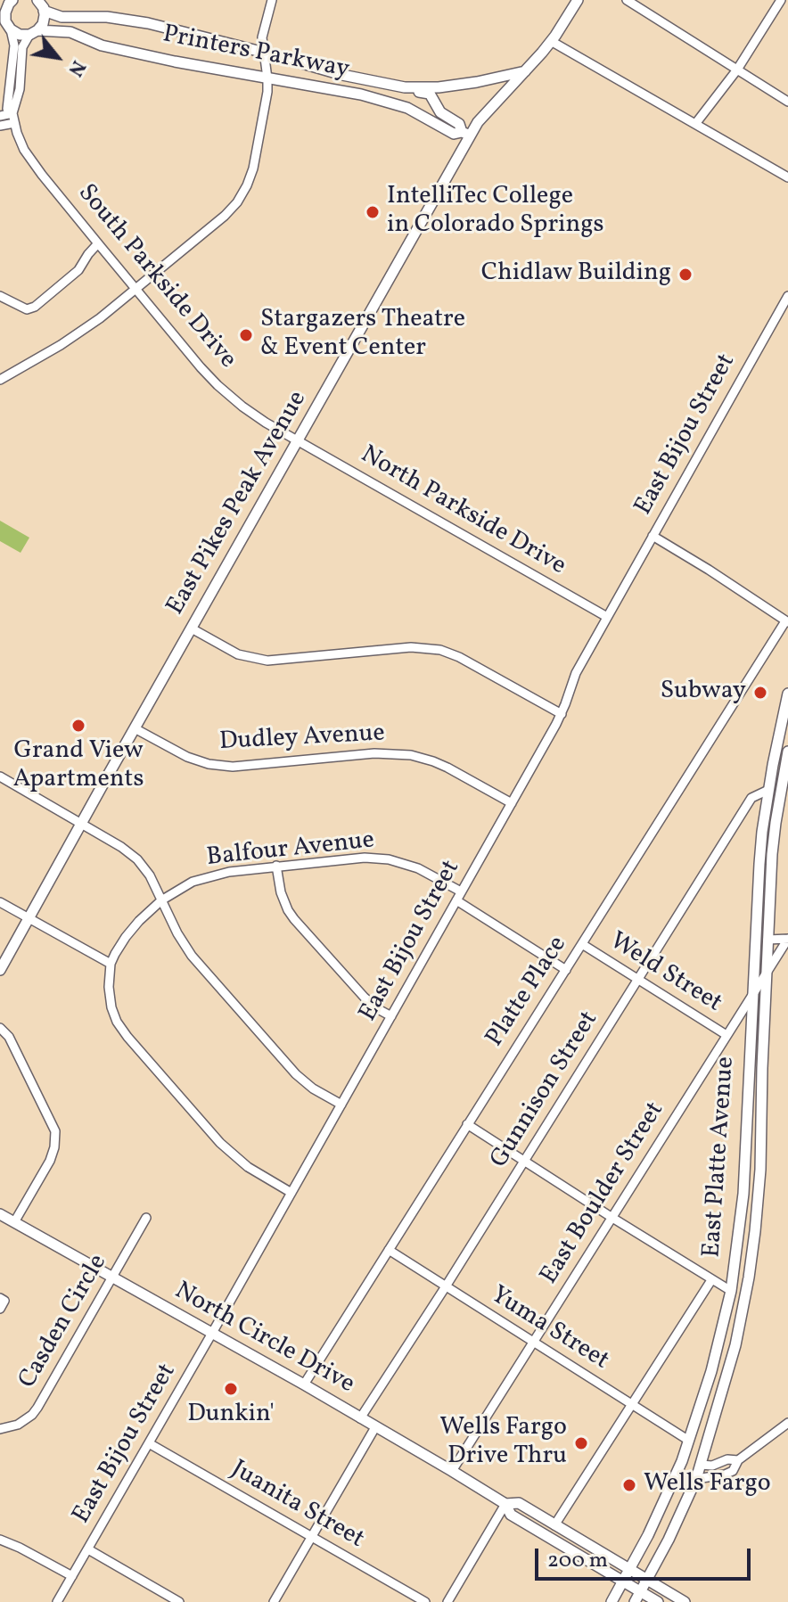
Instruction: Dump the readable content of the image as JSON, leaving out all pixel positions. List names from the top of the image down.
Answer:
{
  "streets": {
    "main road": [
      "Printers Parkway",
      "South Parkside Drive",
      "East Pikes Peak Avenue",
      "East Platte Avenue",
      "North Circle Drive"
    ],
    "street": [
      "East Bijou Street",
      "North Parkside Drive",
      "Dudley Avenue",
      "Balfour Avenue",
      "Weld Street",
      "Platte Place",
      "Gunnison Street",
      "East Boulder Street",
      "Casden Circle",
      "Yuma Street",
      "Juanita Street"
    ]
  },
  "crossings": [
    ["Printers Parkway", "East Pikes Peak Avenue"],
    ["South Parkside Drive", "East Pikes Peak Avenue"],
    ["South Parkside Drive", "North Parkside Drive"],
    ["East Bijou Street", "North Parkside Drive"],
    ["East Bijou Street", "Dudley Avenue"],
    ["East Bijou Street", "Balfour Avenue"],
    ["East Bijou Street", "Platte Place"],
    ["East Bijou Street", "North Circle Drive"],
    ["East Bijou Street", "Juanita Street"],
    ["East Pikes Peak Avenue", "North Parkside Drive"],
    ["East Pikes Peak Avenue", "Dudley Avenue"],
    ["Weld Street", "Platte Place"],
    ["Weld Street", "Gunnison Street"],
    ["Weld Street", "East Boulder Street"],
    ["Platte Place", "Yuma Street"],
    ["Platte Place", "North Circle Drive"],
    ["Gunnison Street", "East Platte Avenue"],
    ["Gunnison Street", "Yuma Street"],
    ["Gunnison Street", "North Circle Drive"],
    ["East Platte Avenue", "East Boulder Street"],
    ["East Platte Avenue", "Yuma Street"],
    ["East Platte Avenue", "North Circle Drive"],
    ["East Boulder Street", "Yuma Street"],
    ["East Boulder Street", "North Circle Drive"],
    ["Casden Circle", "North Circle Drive"]
  ],
  "places": [
    "IntelliTec College in Colorado Springs",
    "Chidlaw Building",
    "Stargazers Theatre & Event Center",
    "Subway",
    "Grand View Apartments",
    "Dunkin'",
    "Wells Fargo Drive Thru",
    "Wells Fargo"
  ],
  "scale_bar": "200 m",
  "north": "bottom right"
}
